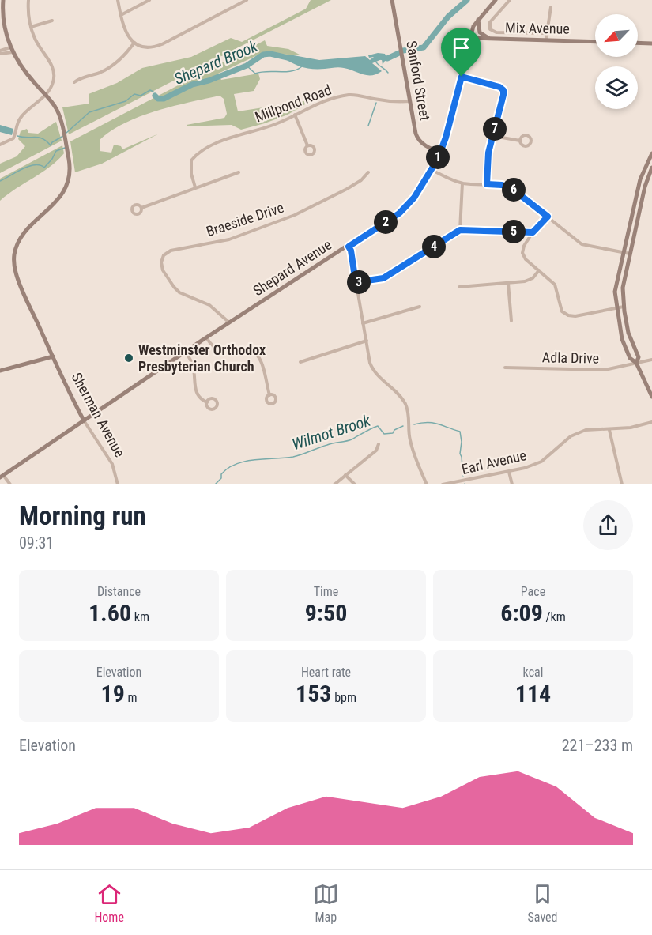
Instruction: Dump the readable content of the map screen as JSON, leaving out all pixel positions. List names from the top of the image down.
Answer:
{
  "streets": {
    "street": [
      "Mix Avenue",
      "Sanford Street",
      "Millpond Road",
      "Braeside Drive",
      "Shepard Avenue",
      "Adla Drive",
      "Sherman Avenue",
      "Earl Avenue"
    ]
  },
  "crossings": [
    ["Mix Avenue", "Shepard Avenue"],
    ["Sanford Street", "Millpond Road"],
    ["Sanford Street", "Shepard Avenue"],
    ["Braeside Drive", "Shepard Avenue"],
    ["Shepard Avenue", "Sherman Avenue"]
  ],
  "water": ["Shepard Brook", "Wilmot Brook"],
  "places": ["Westminster Orthodox Presbyterian Church"],
  "north": "bottom left",
  "page": {
    "pins": [
      "7",
      "1",
      "6",
      "2",
      "5",
      "4",
      "3"
    ],
    "heading": ["Morning run", "09:31"],
    "stats": [
      ["Distance", "1.60 km"],
      ["Time", "9:50"],
      ["Pace", "6:09 /km"],
      ["Elevation", "19 m"],
      ["Heart rate", "153 bpm"],
      ["kcal", "114"]
    ],
    "chart": ["Elevation", "221–233 m"],
    "tabs": ["Home", "Map", "Saved"]
  }
}
